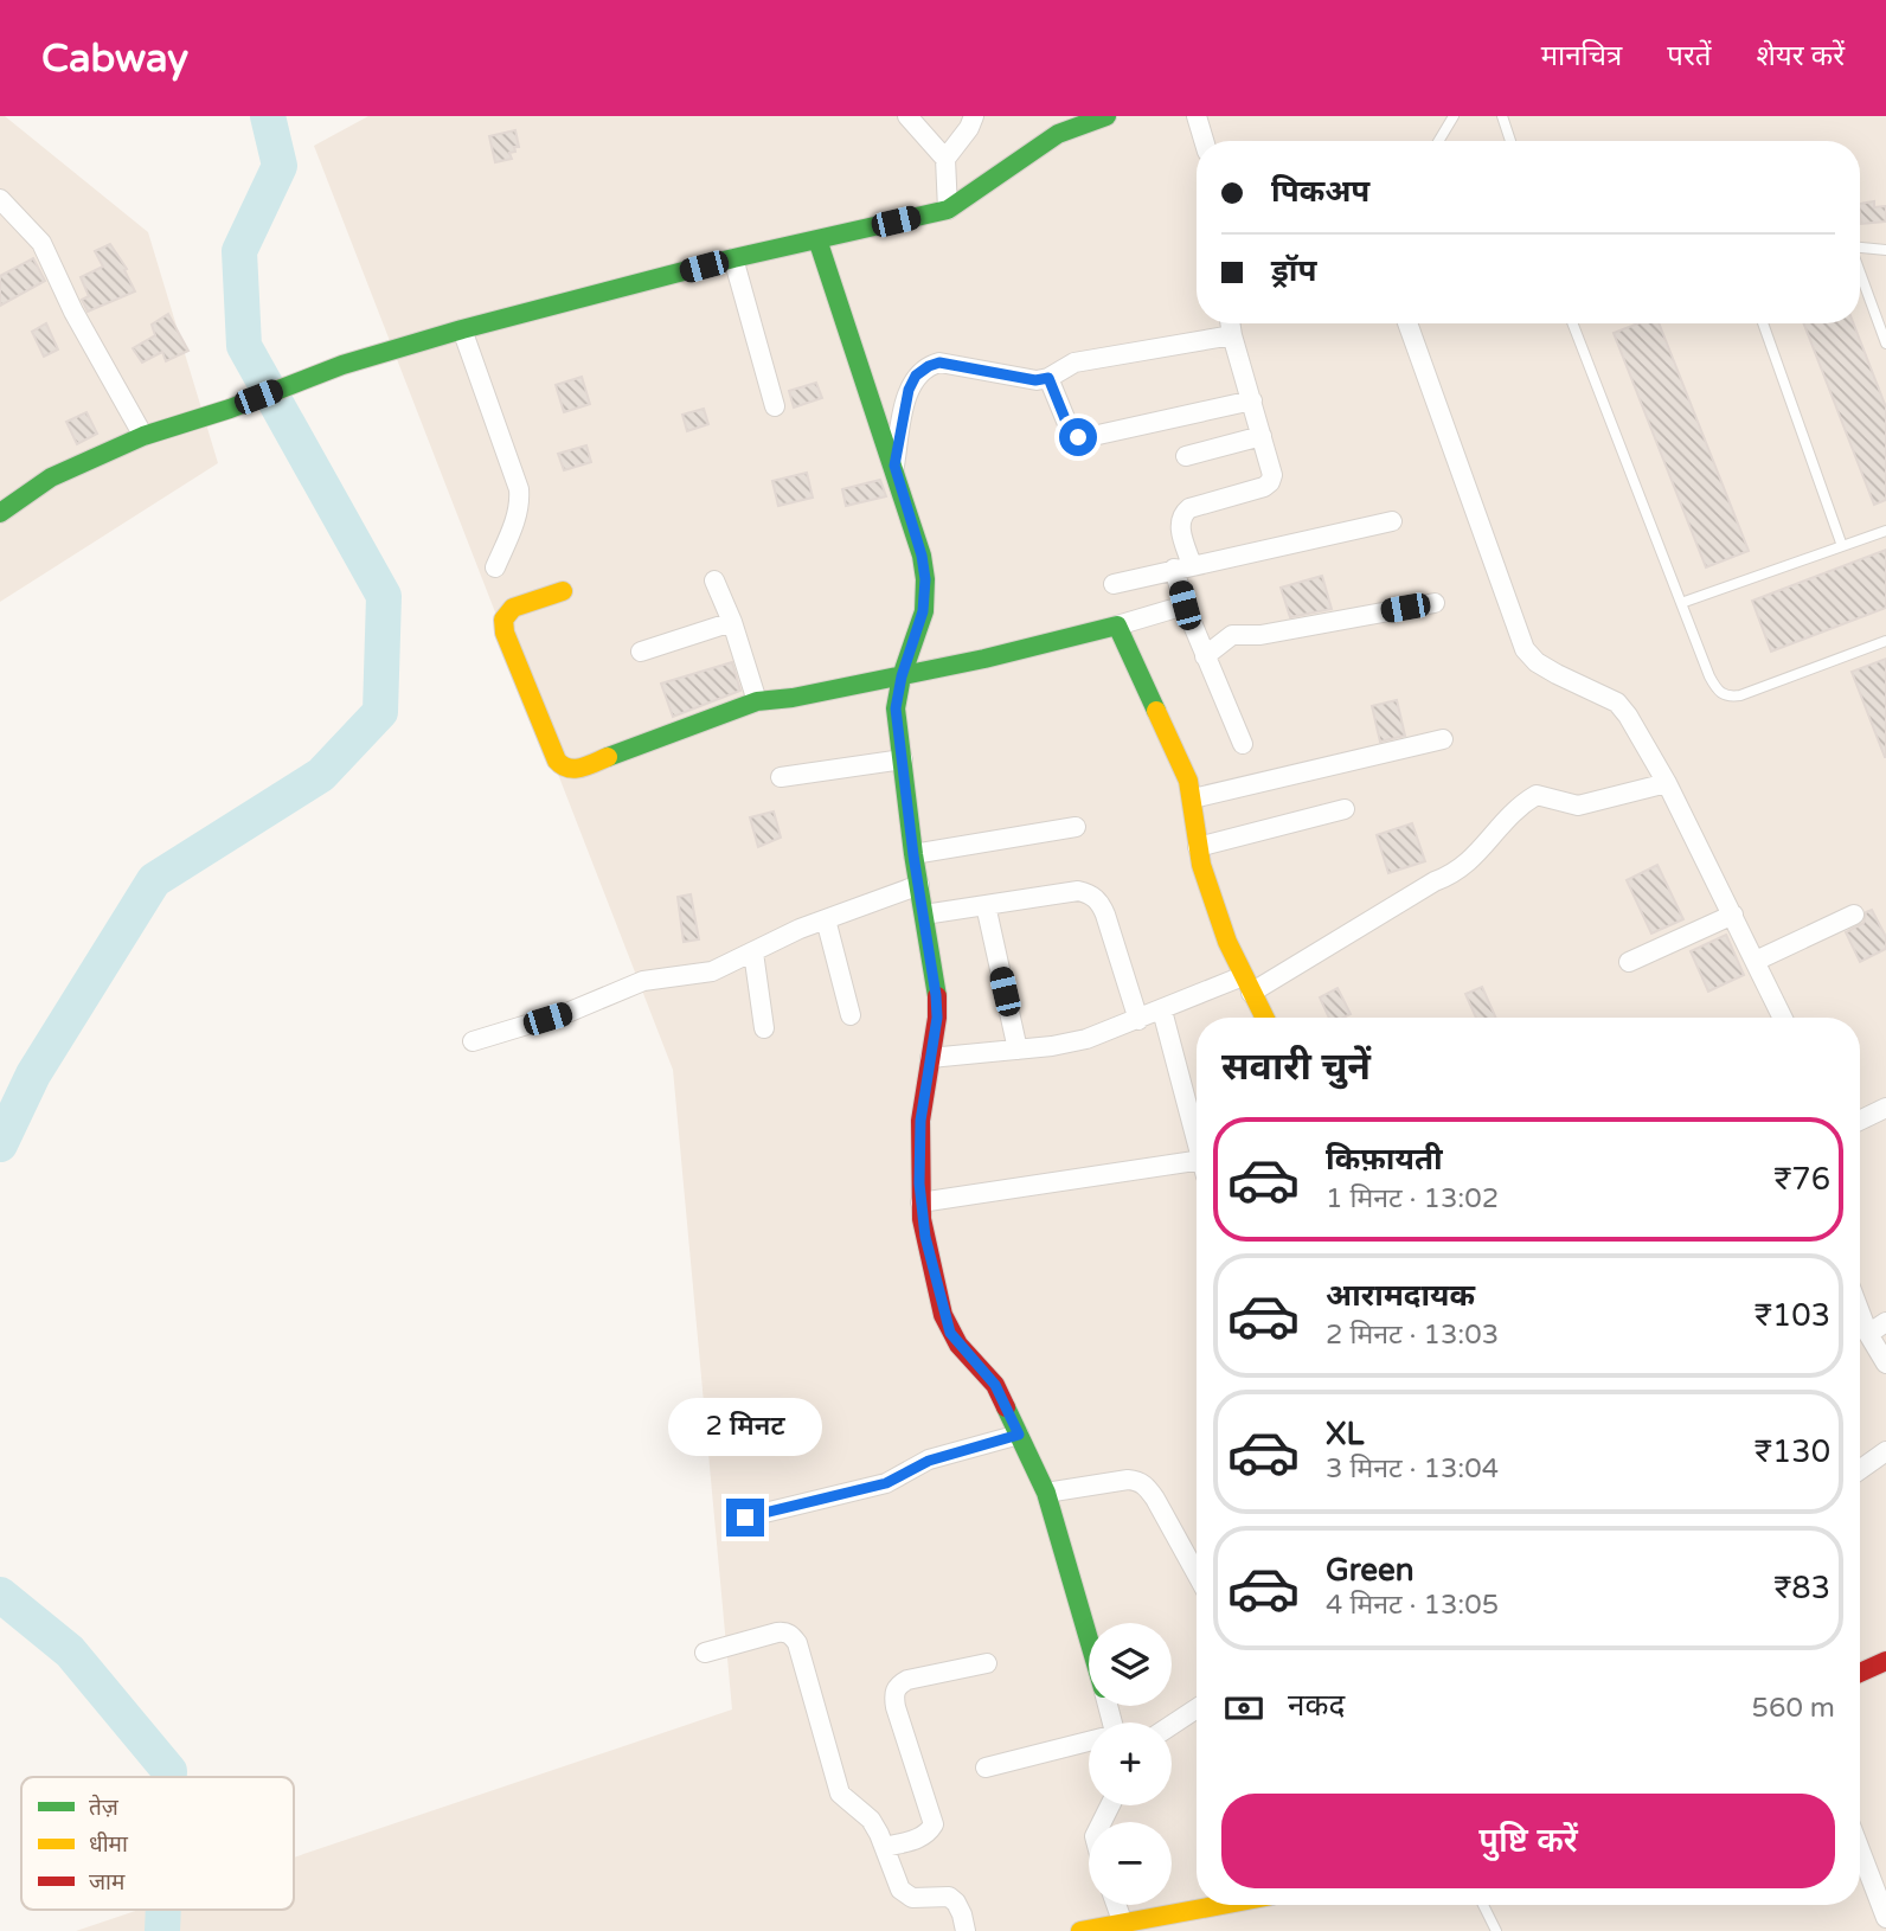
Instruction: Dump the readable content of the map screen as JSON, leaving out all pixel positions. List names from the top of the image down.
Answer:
{
  "legend": ["तेज़", "धीमा", "जाम"],
  "page": {
    "header": "Cabway",
    "nav": ["मानचित्र", "परतें", "शेयर करें"],
    "banner": ["पिकअप", "ड्रॉप"],
    "heading": "सवारी चुनें",
    "list": [
      {
        "name": "किफ़ायती",
        "note": "1 मिनट · 13:02",
        "value": "₹76"
      },
      {
        "name": "आरामदायक",
        "note": "2 मिनट · 13:03",
        "value": "₹103"
      },
      {
        "name": "XL",
        "note": "3 मिनट · 13:04",
        "value": "₹130"
      },
      {
        "name": "Green",
        "note": "4 मिनट · 13:05",
        "value": "₹83"
      }
    ],
    "bubble": "2 मिनट",
    "map_buttons": ["+", "−"],
    "pay": ["नकद", "560 m"],
    "buttons": "पुष्टि करें"
  }
}
